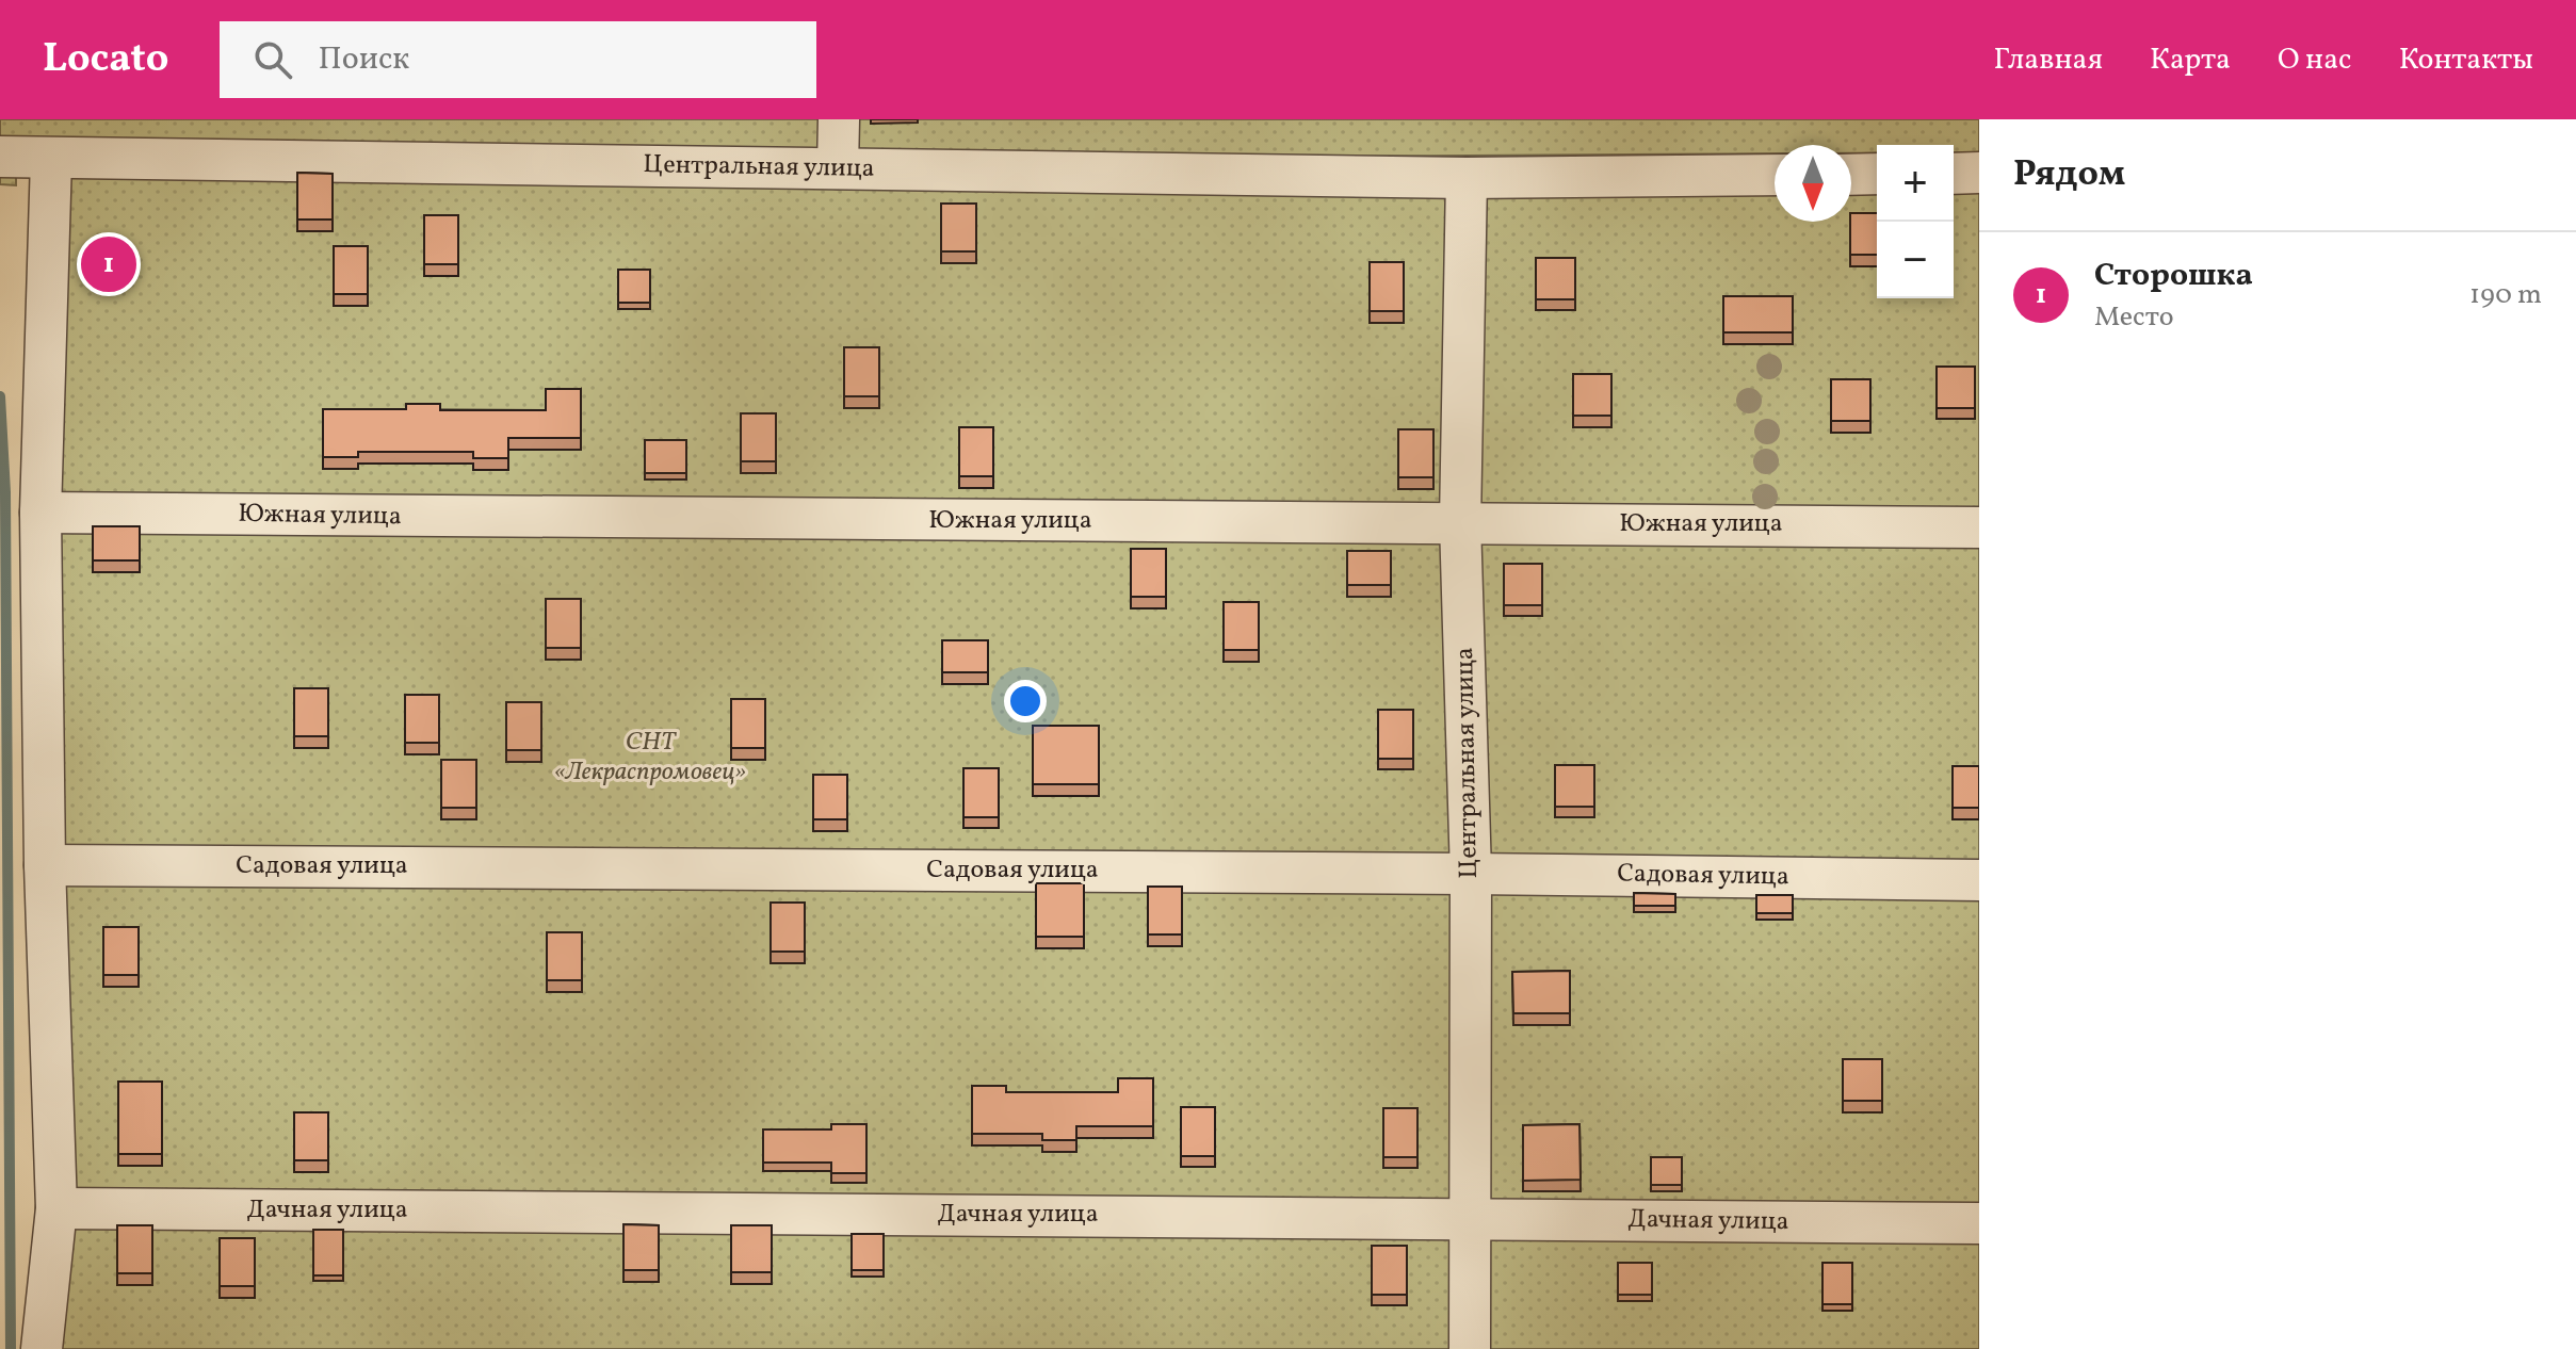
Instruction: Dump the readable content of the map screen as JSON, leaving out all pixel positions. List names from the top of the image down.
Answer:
{
  "streets": {
    "street": [
      "Центральная улица",
      "Южная улица",
      "Садовая улица",
      "Дачная улица"
    ]
  },
  "crossings": [
    ["Центральная улица", "Южная улица"],
    ["Центральная улица", "Садовая улица"],
    ["Центральная улица", "Дачная улица"]
  ],
  "parks": ["СНТ «Лекраспромовец»"],
  "north": "bottom",
  "page": {
    "header": "Locato",
    "search": "Поиск",
    "nav": [
      "Главная",
      "Карта",
      "О нас",
      "Контакты"
    ],
    "heading": "Рядом",
    "map_buttons": ["+", "−"],
    "list": [
      {
        "mark": "1",
        "name": "Сторошка",
        "note": "Место",
        "value": "190 m"
      }
    ],
    "pins": "1"
  }
}
